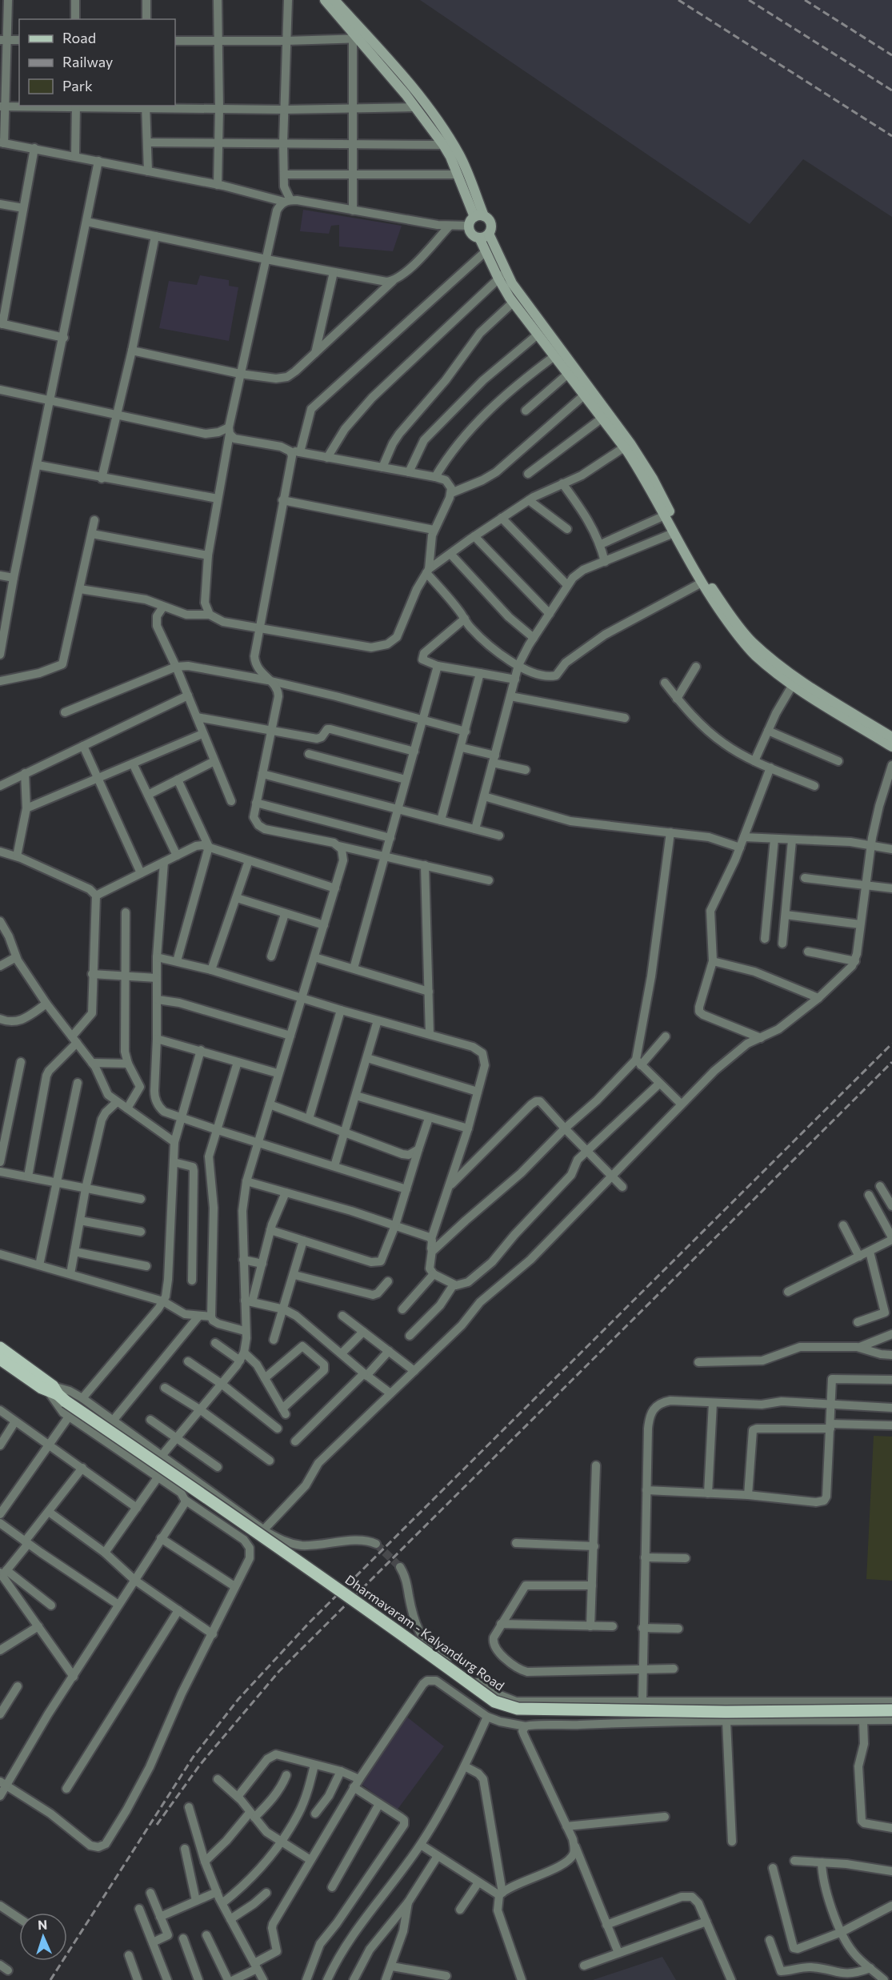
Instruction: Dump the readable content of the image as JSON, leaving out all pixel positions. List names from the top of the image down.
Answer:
{
  "streets": {
    "main road": ["Dharmavaram - Kalyandurg Road"]
  },
  "legend": ["Road", "Railway", "Park"],
  "north": "top"
}
